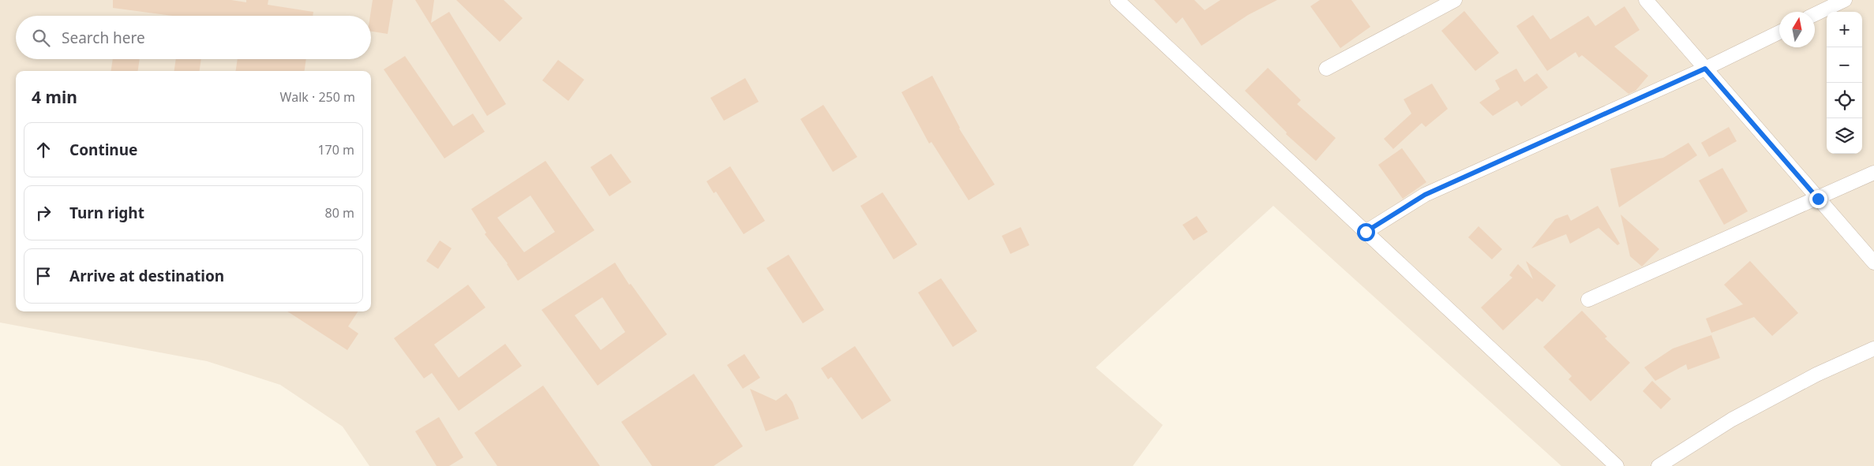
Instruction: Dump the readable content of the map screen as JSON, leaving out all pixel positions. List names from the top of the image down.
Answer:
{
  "north": "top",
  "page": {
    "map_buttons": ["+", "−"],
    "search": "Search here",
    "heading": ["4 min", "Walk · 250 m"],
    "list": [
      ["Continue", "170 m"],
      ["Turn right", "80 m"],
      "Arrive at destination"
    ]
  }
}
